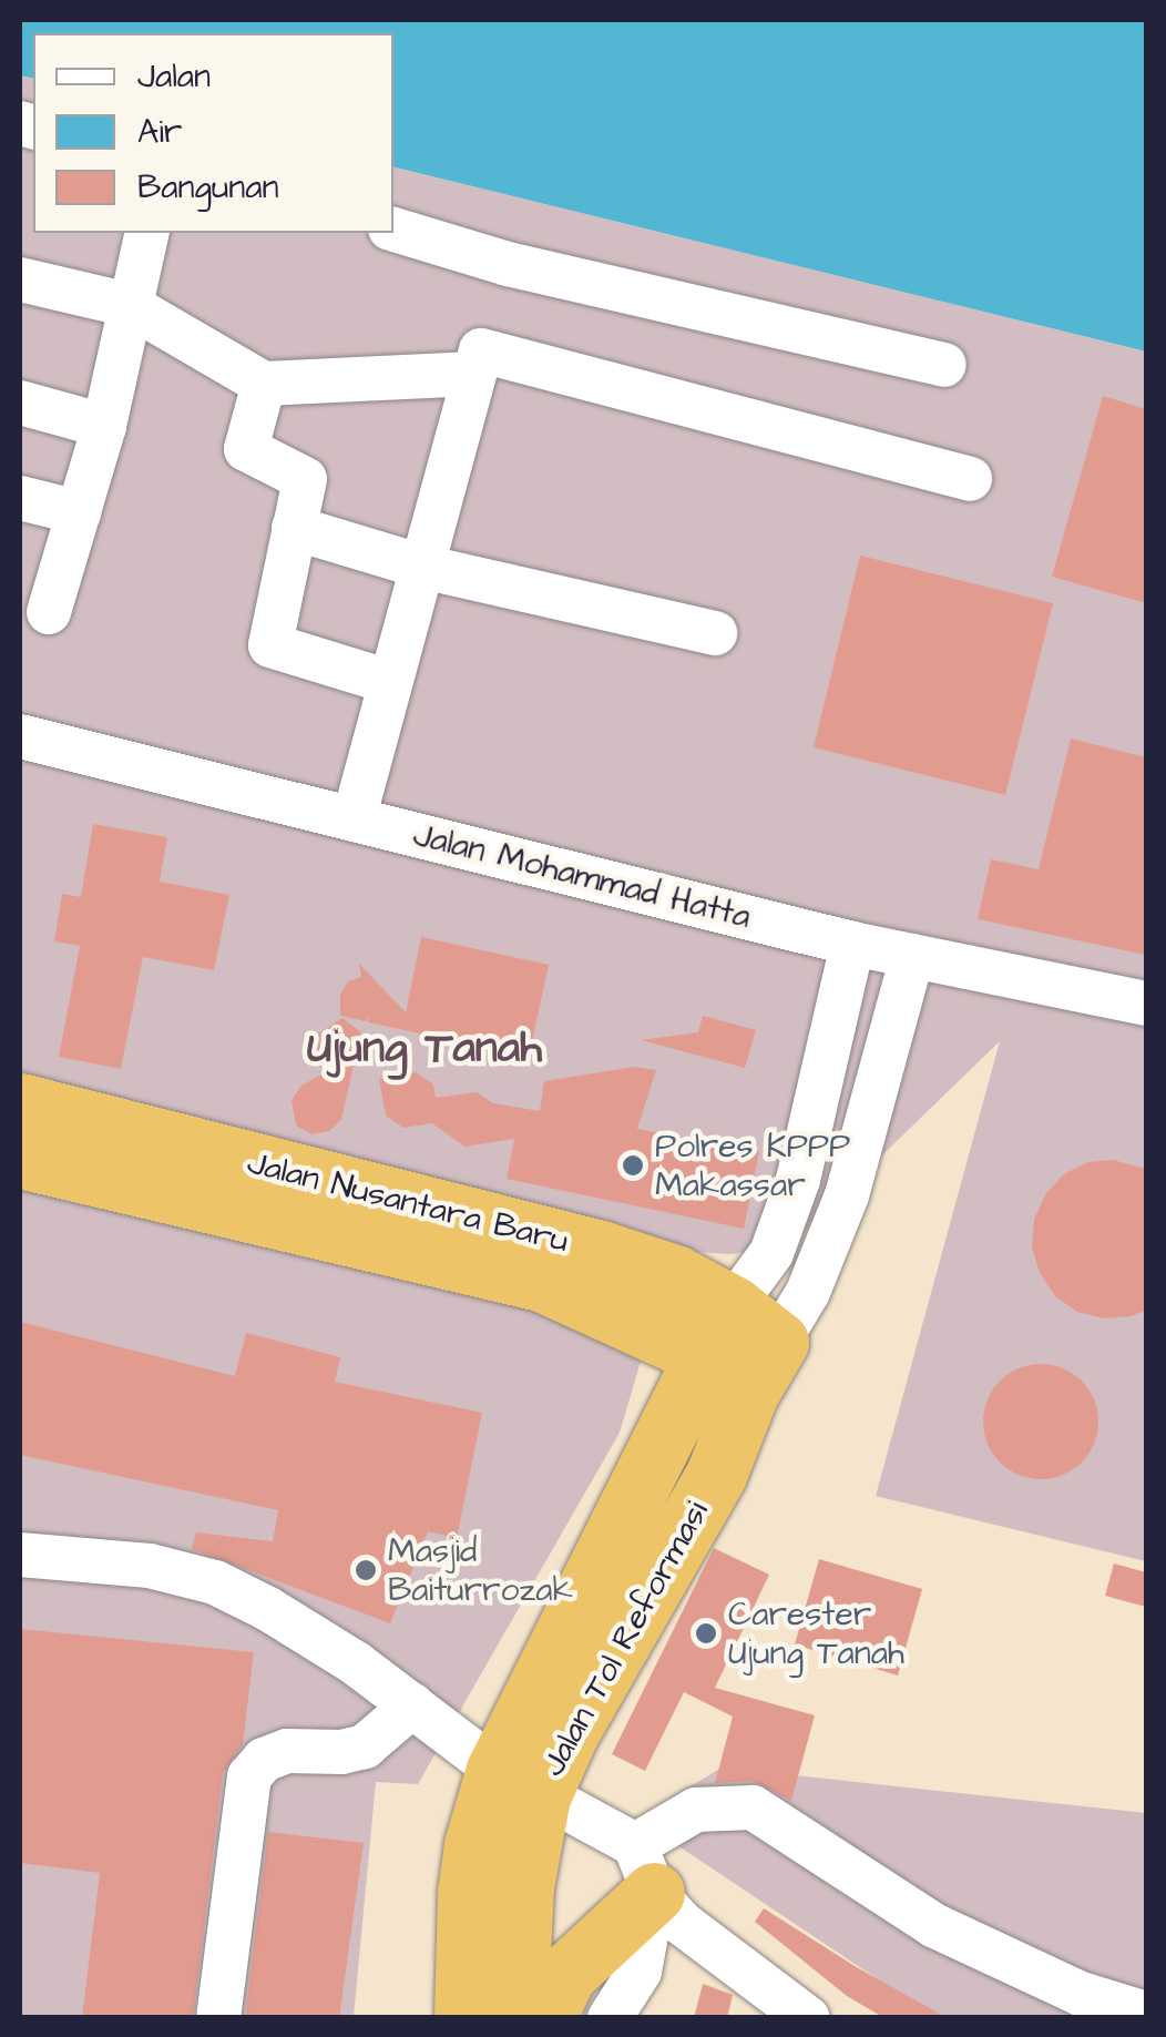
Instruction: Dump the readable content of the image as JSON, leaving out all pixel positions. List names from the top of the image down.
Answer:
{
  "streets": {
    "highway": ["Jalan Nusantara Baru", "Jalan Tol Reformasi"],
    "street": ["Jalan Mohammad Hatta"]
  },
  "crossings": [
    ["Jalan Nusantara Baru", "Jalan Tol Reformasi"]
  ],
  "districts": ["Ujung Tanah"],
  "places": ["Polres KPPP Makassar", "Masjid Baiturrozak", "Carester Ujung Tanah"],
  "legend": ["Jalan", "Air", "Bangunan"]
}
